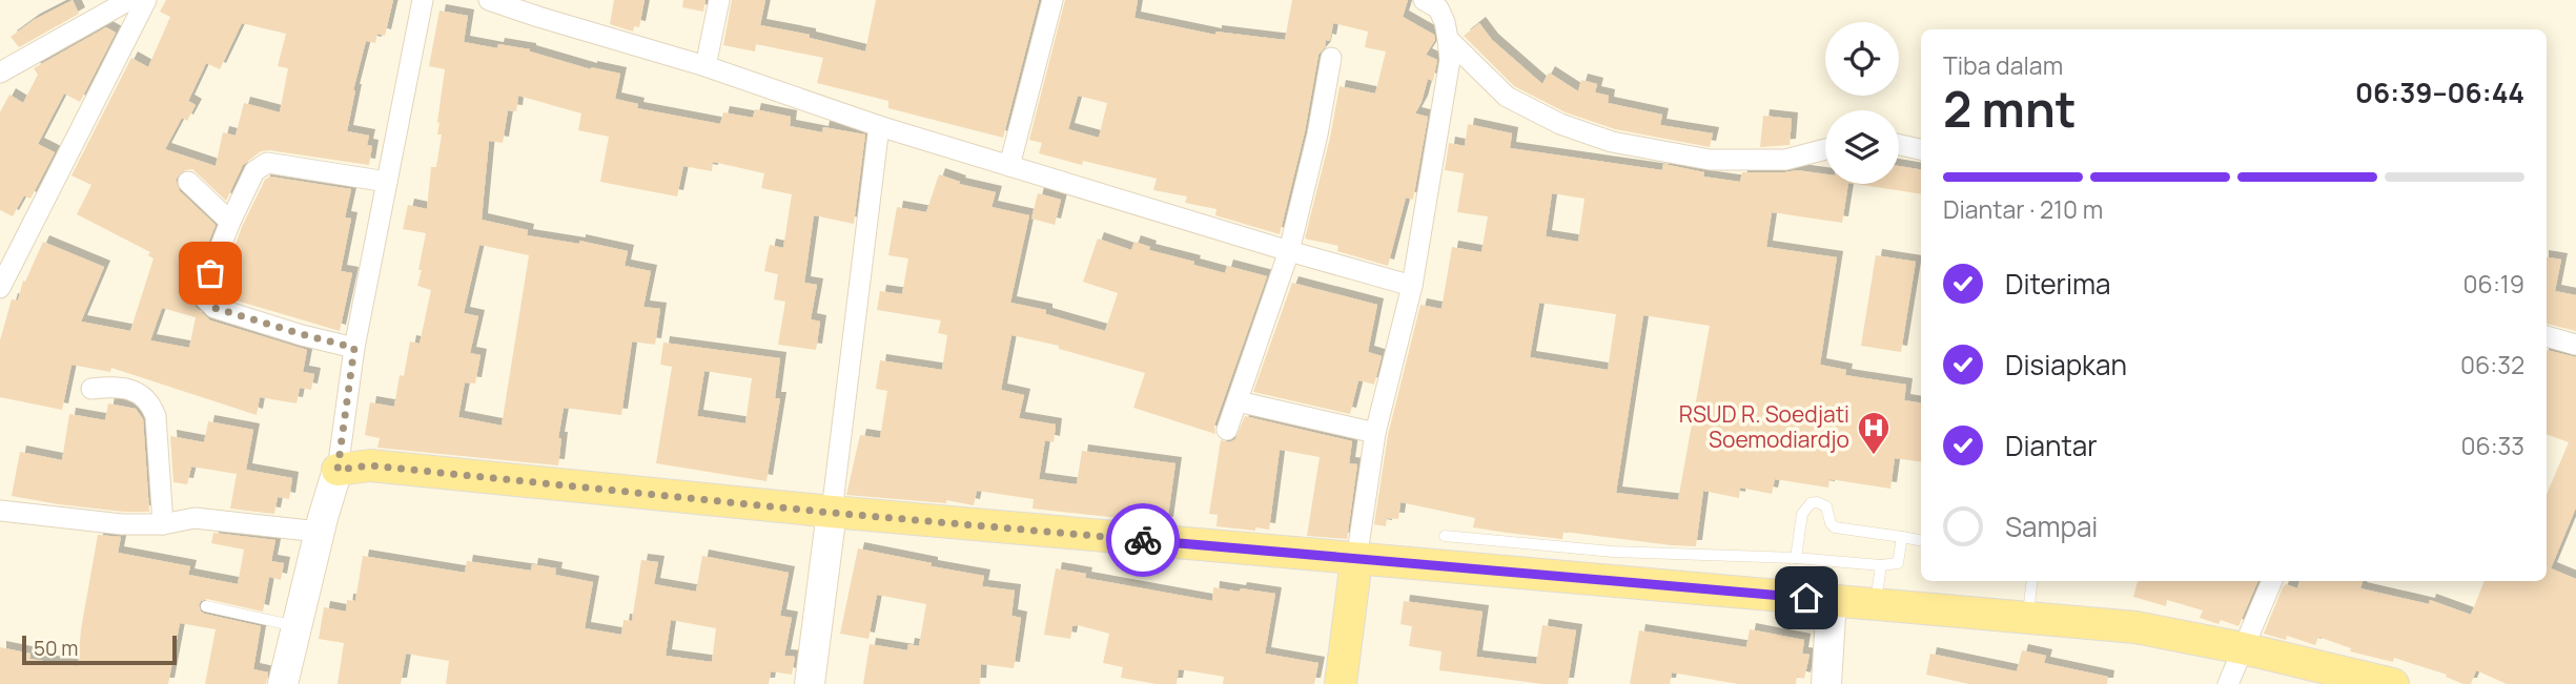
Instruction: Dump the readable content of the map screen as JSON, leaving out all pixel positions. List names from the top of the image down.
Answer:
{
  "places": {
    "hospital": ["RSUD R. Soedjati Soemodiardjo"]
  },
  "scale_bar": "50 m",
  "page": {
    "heading": ["2 mnt", "Tiba dalam", "06:39–06:44"],
    "bar": "Diantar · 210 m",
    "list": [
      ["Diterima", "06:19"],
      ["Disiapkan", "06:32"],
      ["Diantar", "06:33"],
      "Sampai"
    ],
    "scale": "50 m"
  }
}
